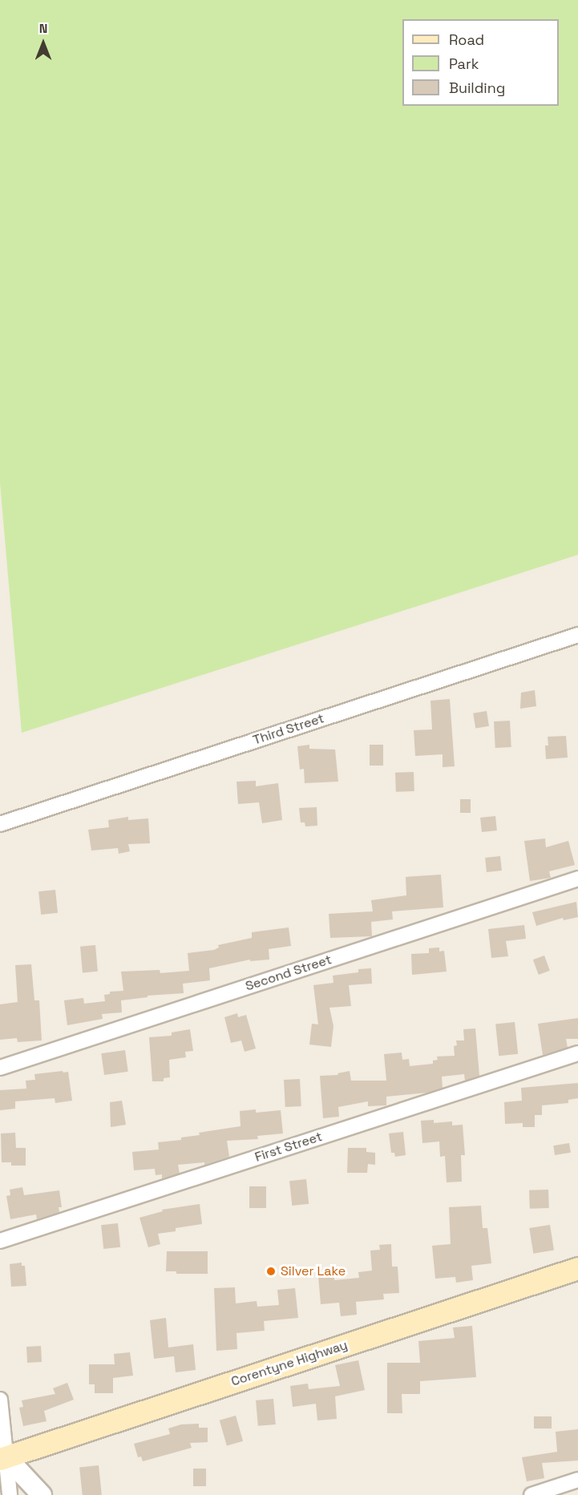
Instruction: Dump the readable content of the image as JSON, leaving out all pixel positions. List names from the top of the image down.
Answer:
{
  "streets": {
    "main road": ["Corentyne Highway"],
    "street": ["Third Street", "Second Street", "First Street"]
  },
  "places": ["Silver Lake"],
  "legend": ["Road", "Park", "Building"],
  "north": "top"
}
